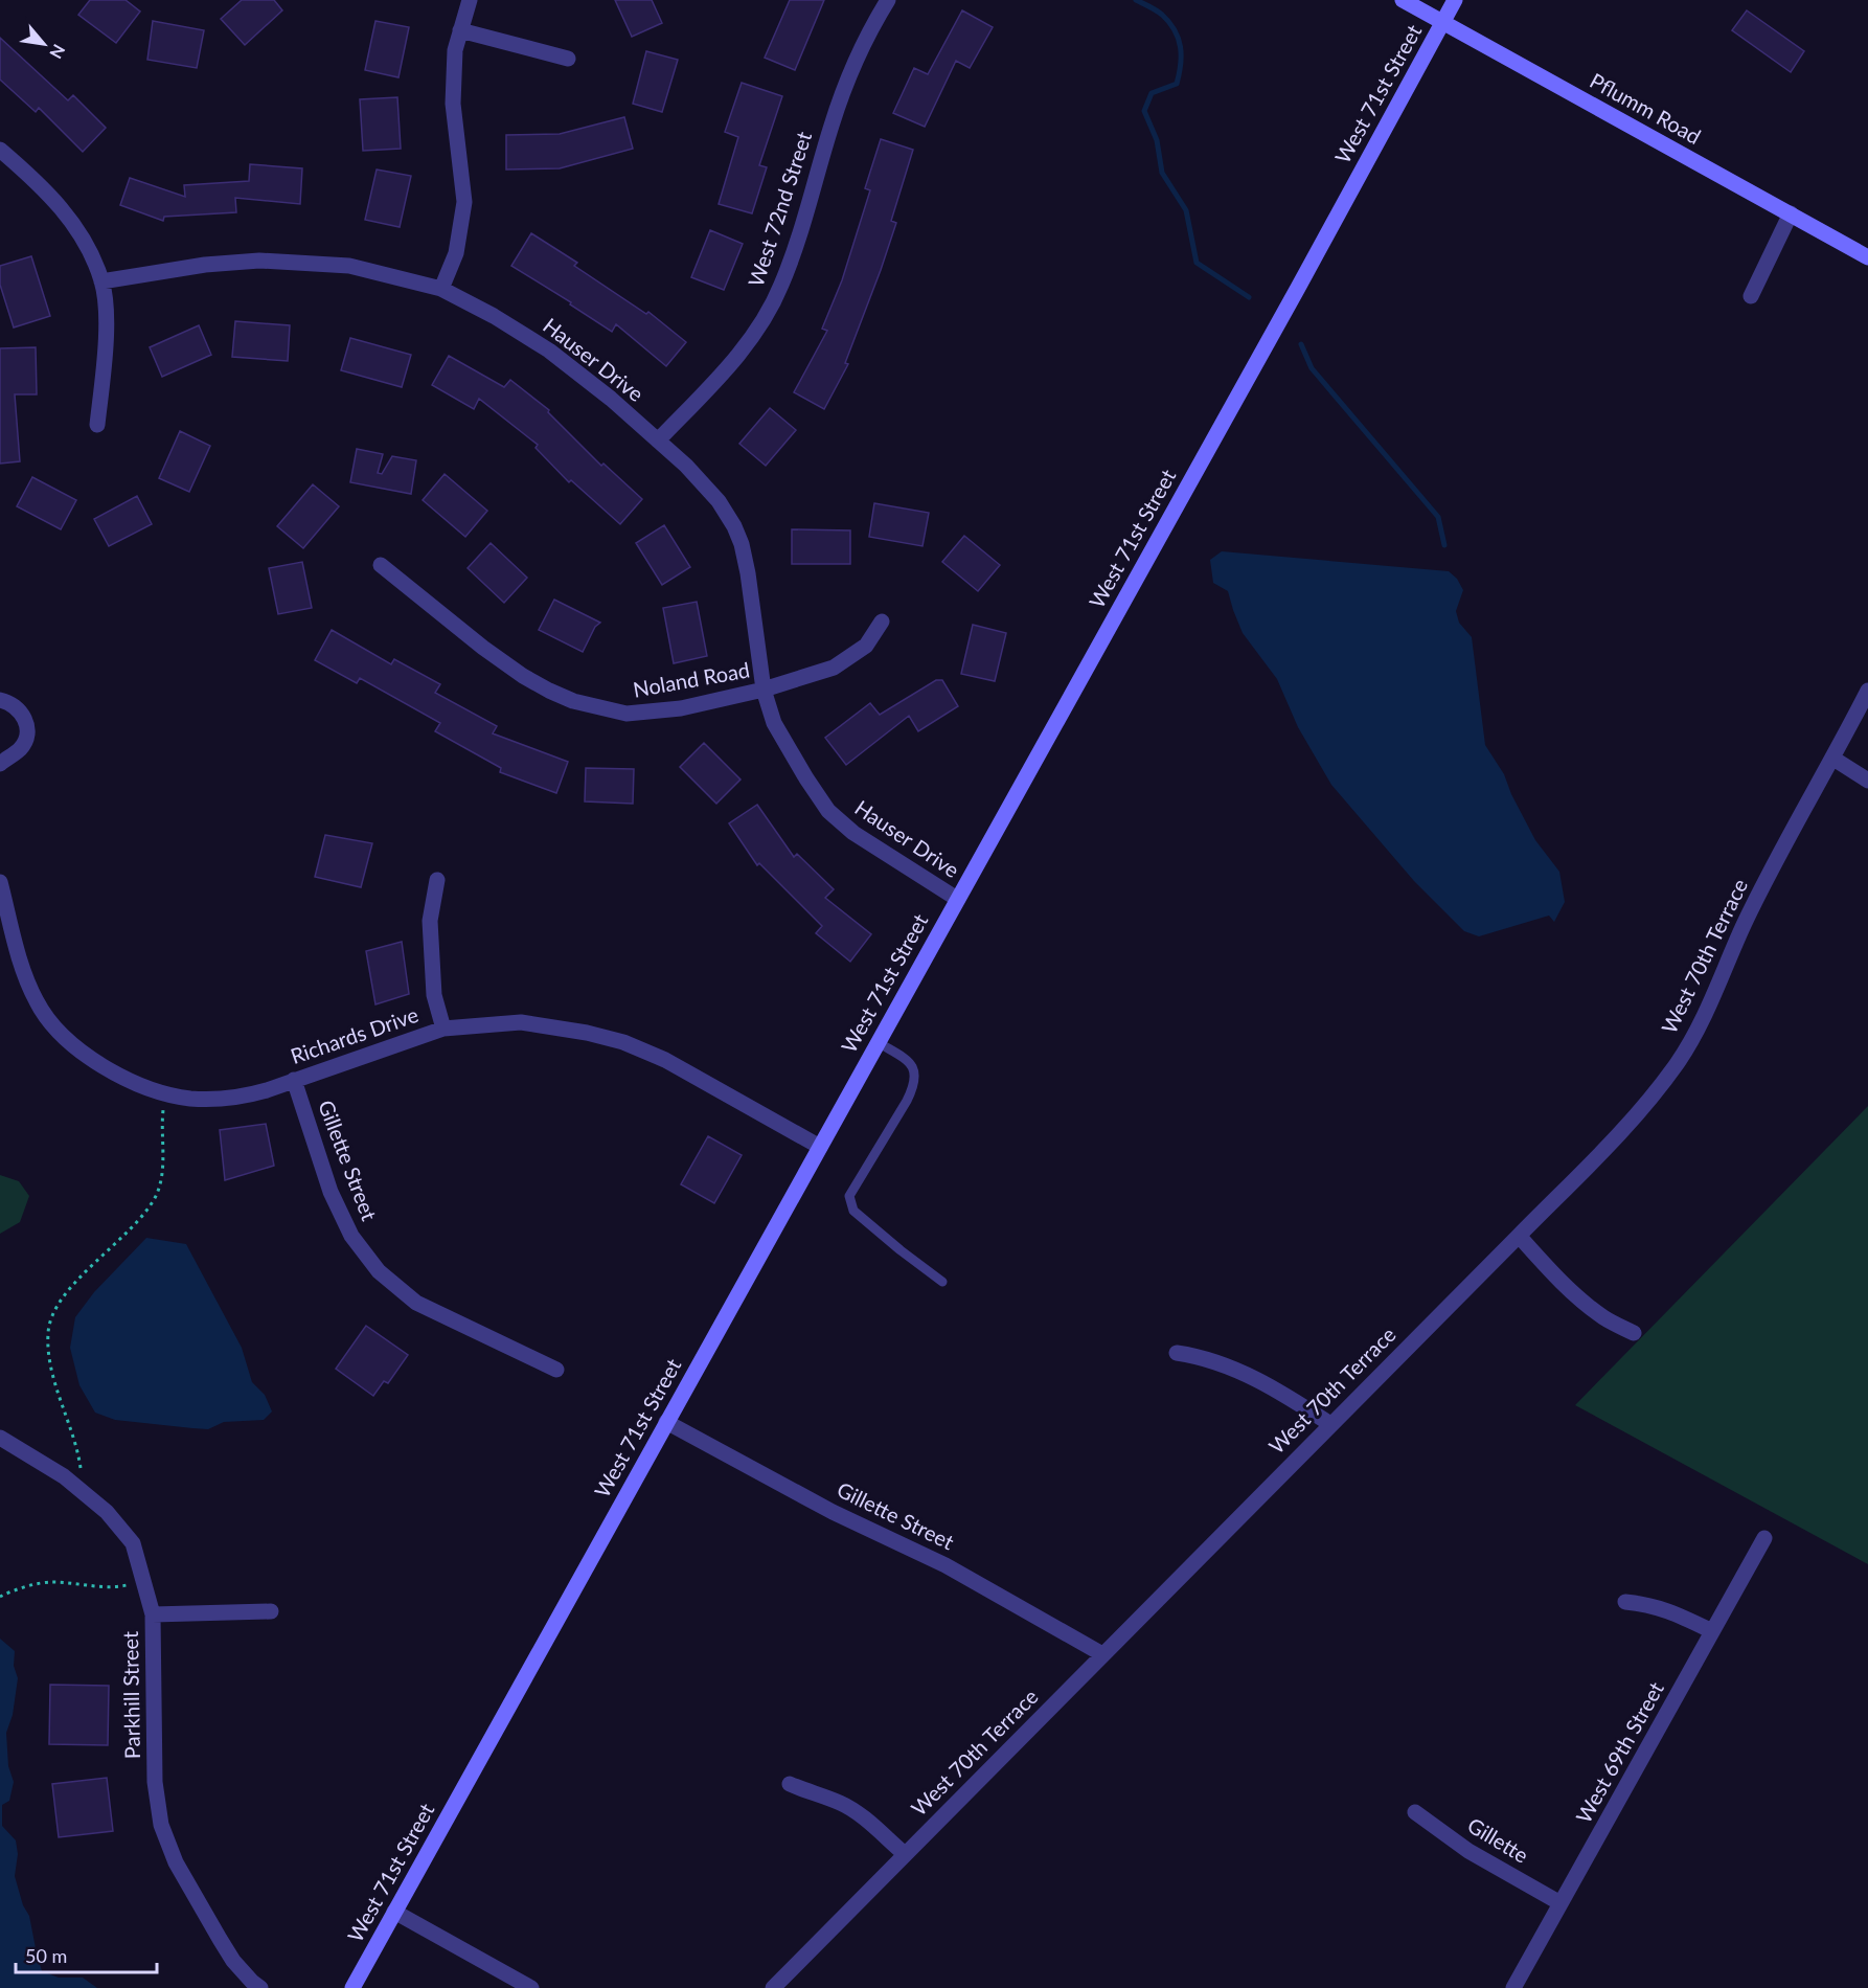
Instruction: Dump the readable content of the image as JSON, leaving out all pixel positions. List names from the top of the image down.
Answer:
{
  "streets": {
    "street": [
      "West 71st Street",
      "Pflumm Road",
      "West 72nd Street",
      "Hauser Drive",
      "Noland Road",
      "West 70th Terrace",
      "Richards Drive",
      "Gillette Street",
      "Parkhill Street",
      "West 69th Street",
      "Gillette"
    ]
  },
  "crossings": [
    ["West 71st Street", "Pflumm Road"],
    ["West 71st Street", "Hauser Drive"],
    ["West 71st Street", "Richards Drive"],
    ["West 71st Street", "Gillette Street"],
    ["West 72nd Street", "Hauser Drive"],
    ["Hauser Drive", "Noland Road"],
    ["West 70th Terrace", "Gillette Street"],
    ["Richards Drive", "Gillette Street"],
    ["West 69th Street", "Gillette"]
  ],
  "scale_bar": "50 m",
  "north": "bottom right"
}
